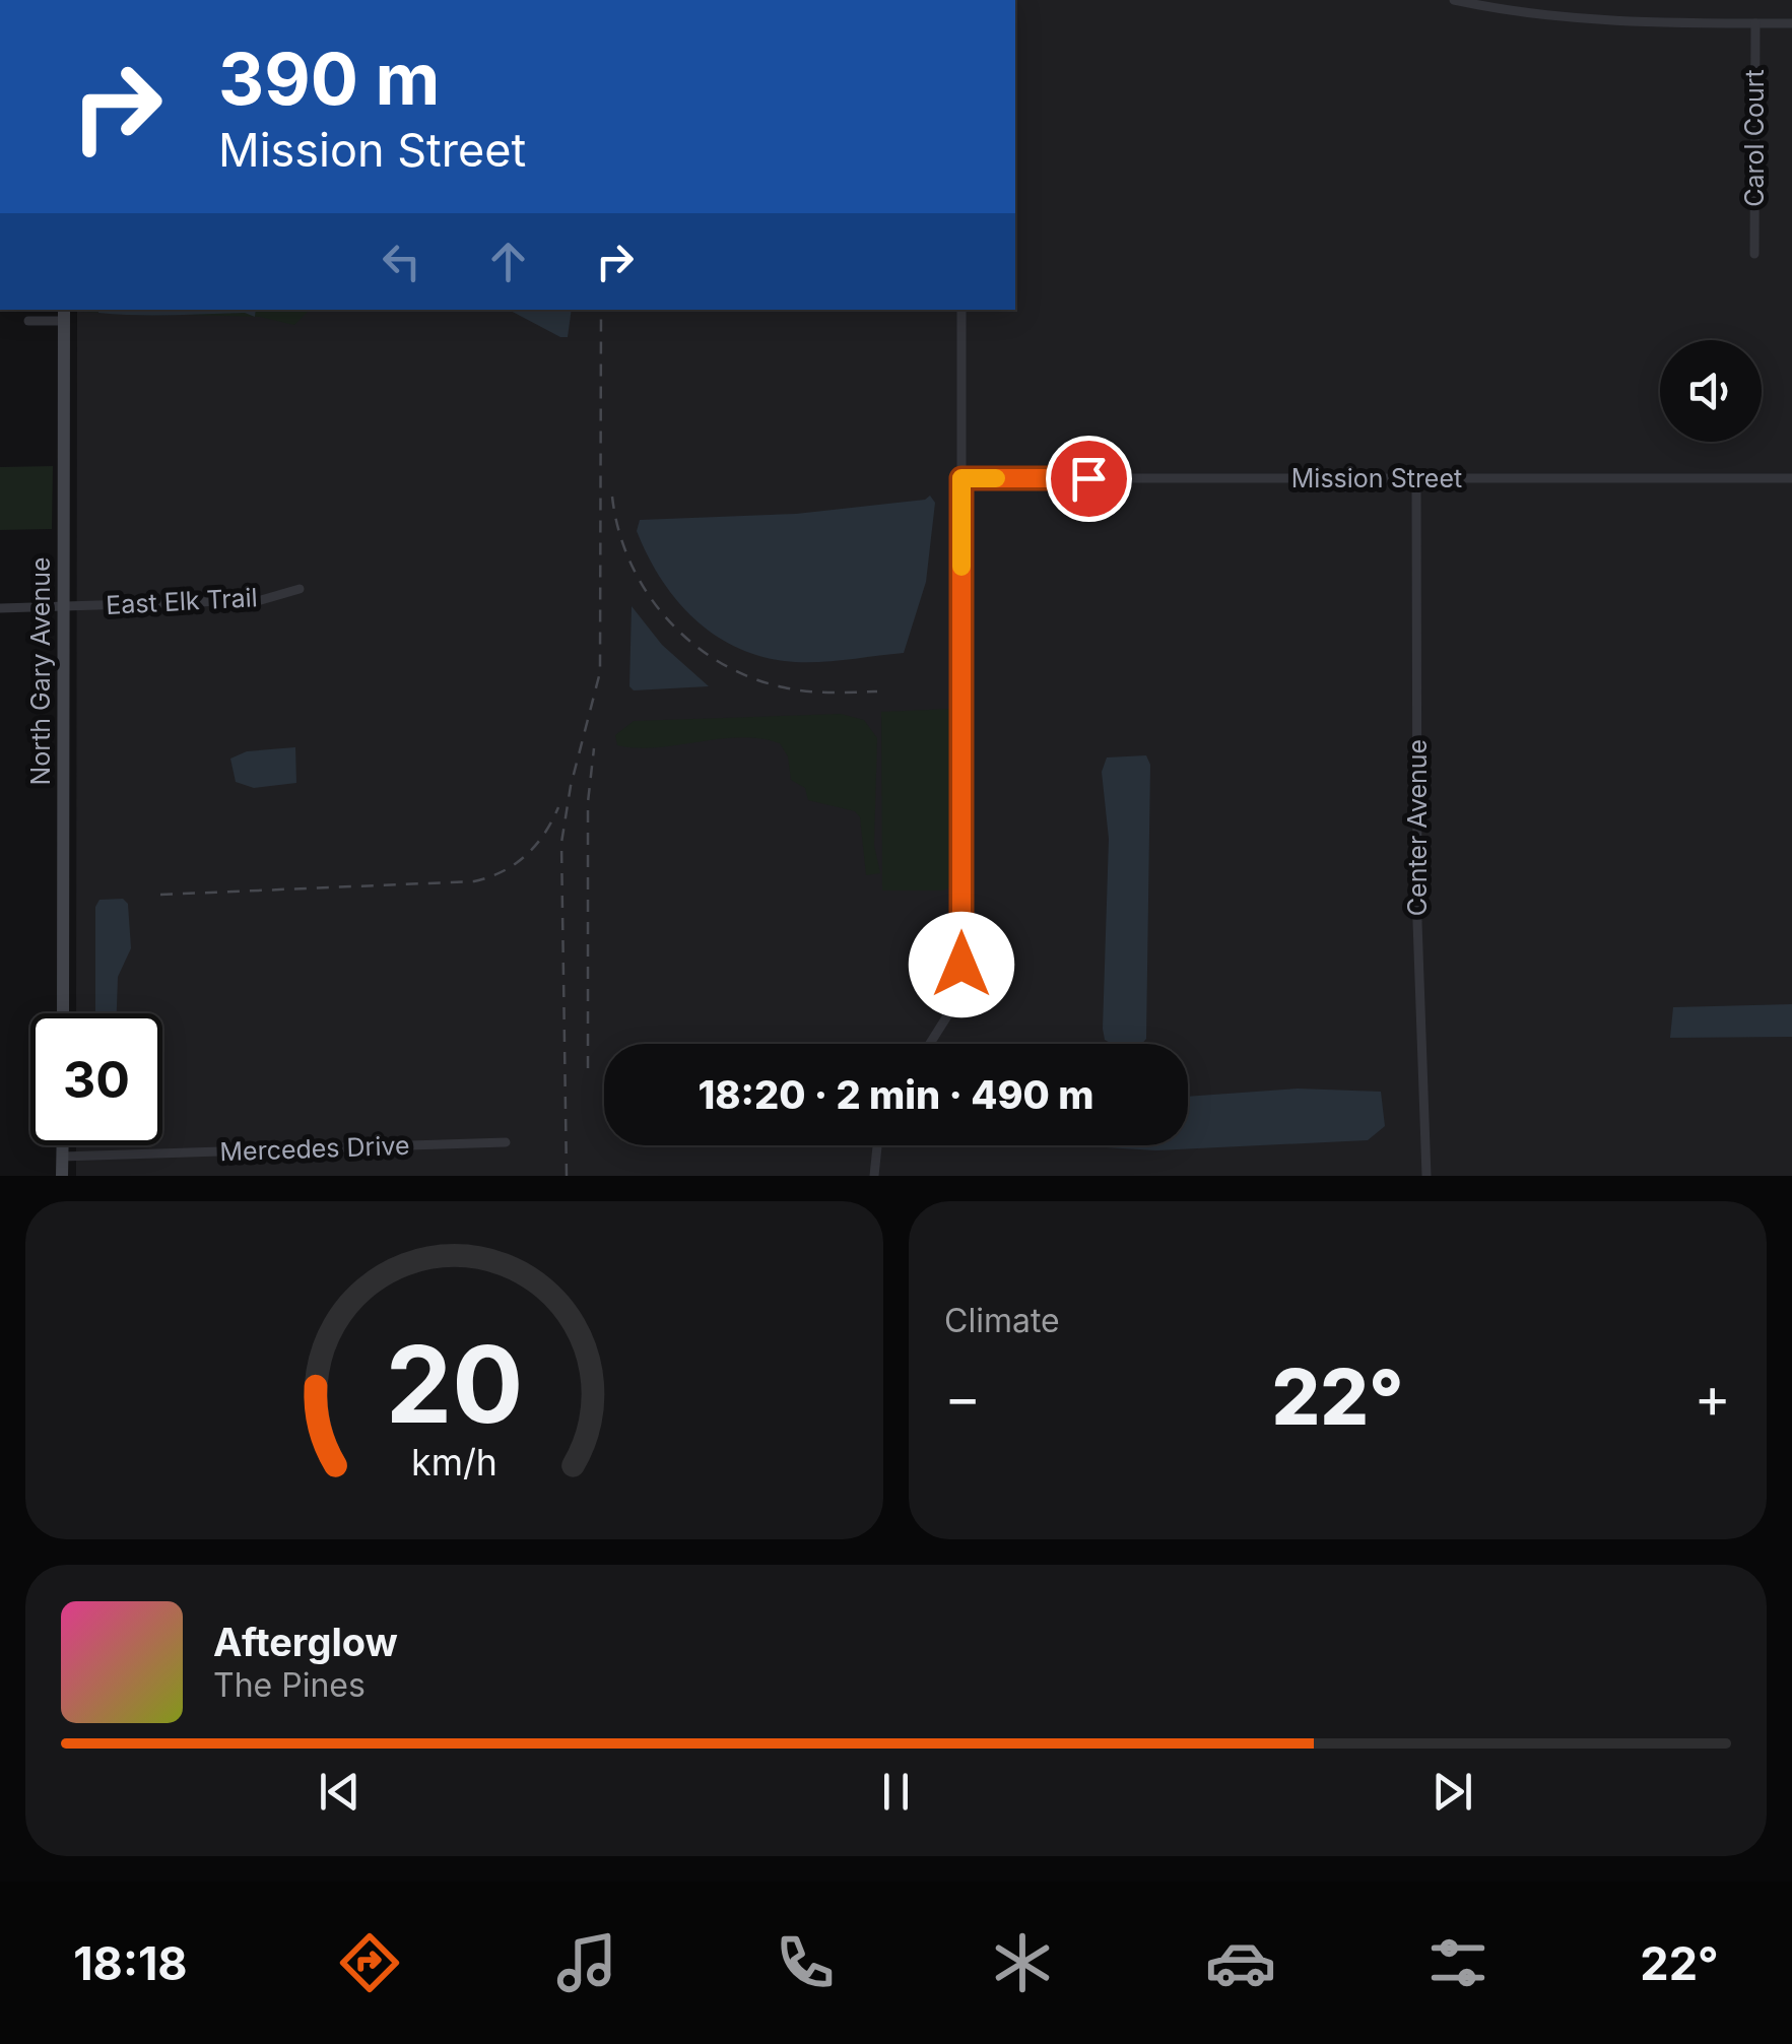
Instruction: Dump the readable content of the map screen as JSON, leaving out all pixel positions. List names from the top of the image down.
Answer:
{
  "streets": {
    "street": [
      "Carol Court",
      "Mission Street",
      "East Elk Trail",
      "North Gary Avenue",
      "Center Avenue",
      "Mercedes Drive"
    ]
  },
  "crossings": [
    ["Mission Street", "Center Avenue"],
    ["East Elk Trail", "North Gary Avenue"]
  ],
  "page": {
    "turn": ["390 m", "Mission Street"],
    "limit": "30",
    "trip": "18:20 · 2 min · 490 m",
    "tile": "Climate",
    "heat": ["−", "22°", "+"],
    "song": ["Afterglow", "The Pines"],
    "tabs": ["18:18", "22°"],
    "gauge": ["20", "km/h"]
  }
}
